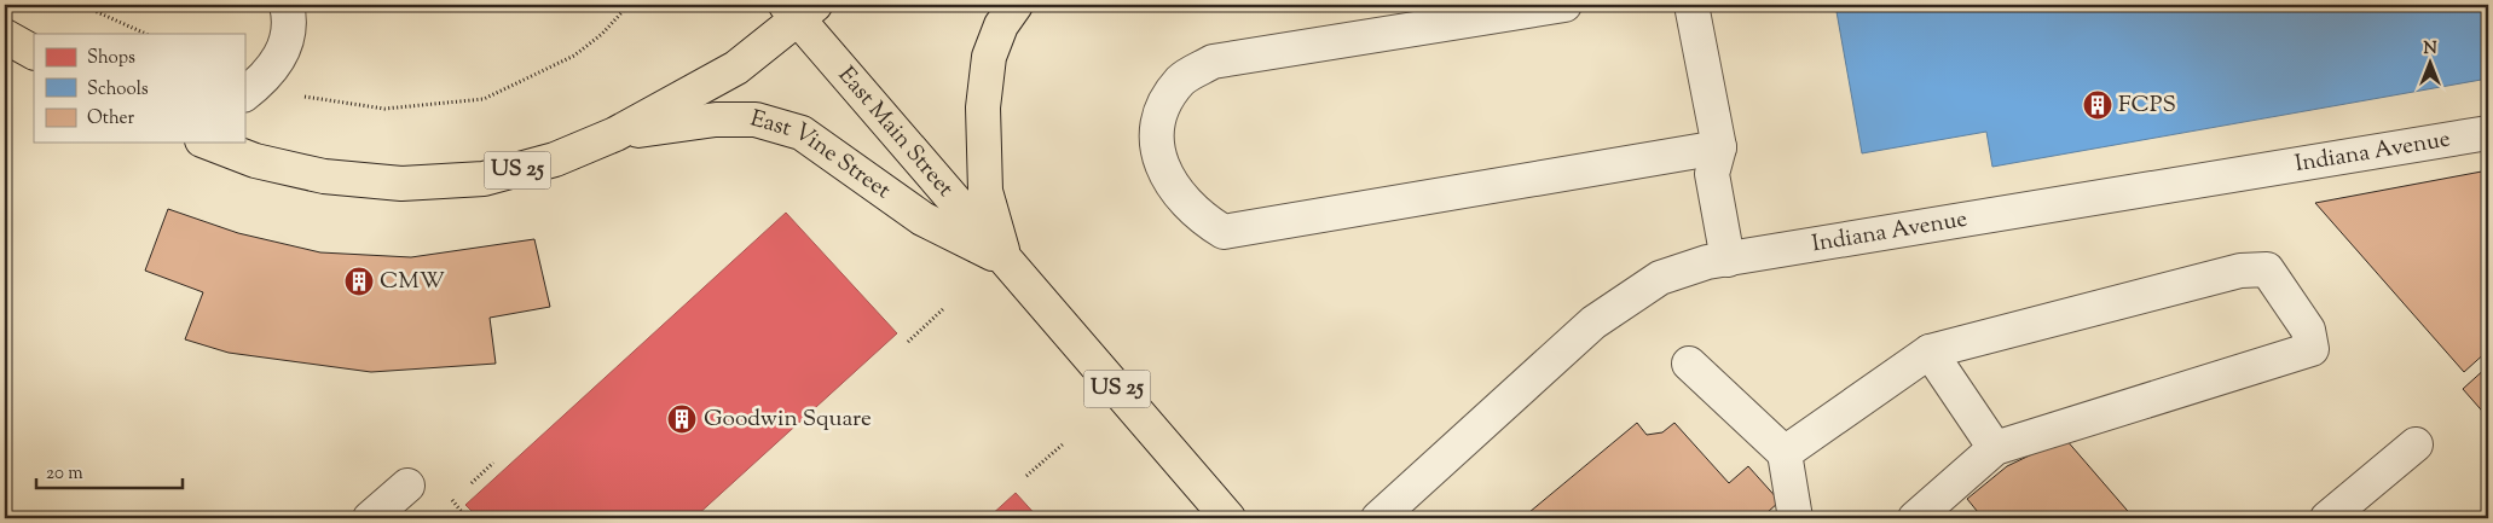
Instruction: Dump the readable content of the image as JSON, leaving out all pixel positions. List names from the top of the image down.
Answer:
{
  "streets": {
    "main road": ["East Main Street", "East Vine Street", "US 25"],
    "street": ["Indiana Avenue"]
  },
  "crossings": [
    ["East Main Street", "East Vine Street"]
  ],
  "places": {
    "building": ["FCPS", "CMW", "Goodwin Square"]
  },
  "legend": ["Shops", "Schools", "Other"],
  "scale_bar": "20 m",
  "north": "top"
}
